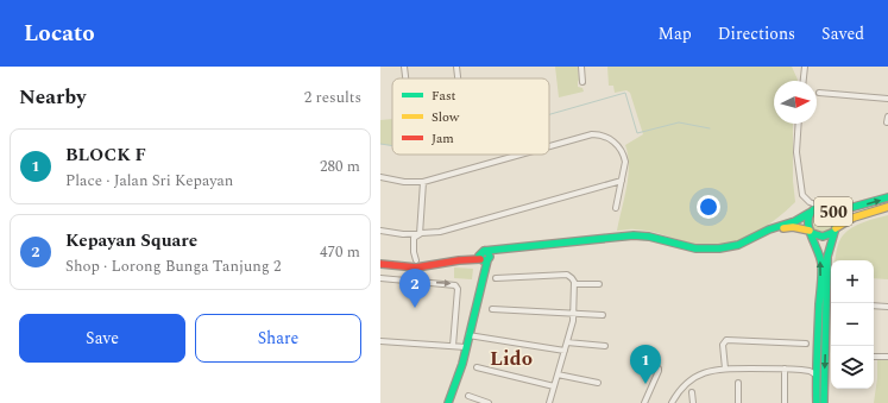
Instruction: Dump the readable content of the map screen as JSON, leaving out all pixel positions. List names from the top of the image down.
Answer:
{
  "streets": {
    "street": ["500"]
  },
  "districts": ["Lido"],
  "legend": ["Fast", "Slow", "Jam"],
  "north": "right",
  "page": {
    "header": "Locato",
    "nav": ["Map", "Directions", "Saved"],
    "heading": ["Nearby", "2 results"],
    "list": [
      {
        "mark": "1",
        "name": "BLOCK F",
        "note": "Place · Jalan Sri Kepayan",
        "value": "280 m"
      },
      {
        "mark": "2",
        "name": "Kepayan Square",
        "note": "Shop · Lorong Bunga Tanjung 2",
        "value": "470 m"
      }
    ],
    "map_buttons": ["+", "−"],
    "pins": ["2", "1"],
    "buttons": ["Save", "Share"]
  }
}
